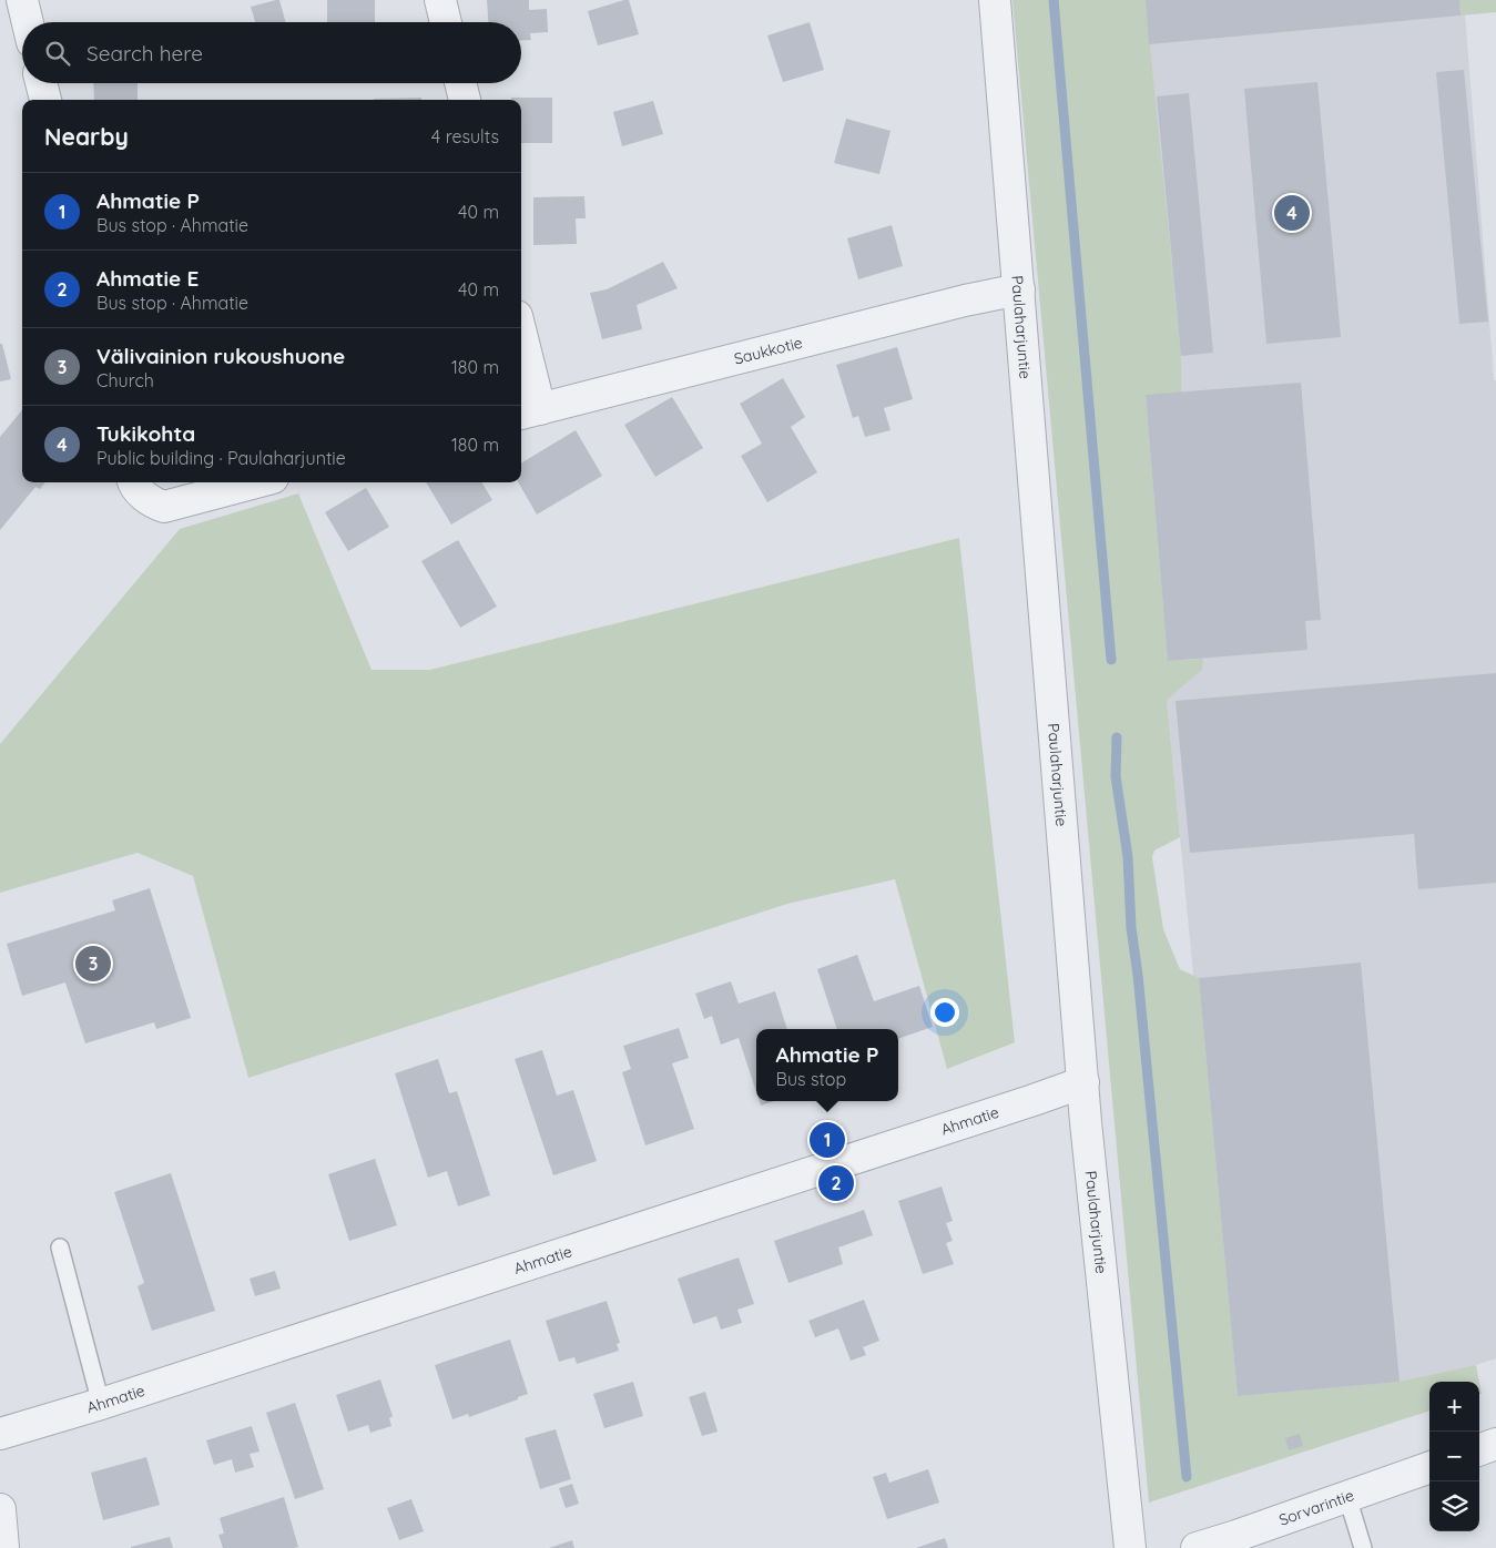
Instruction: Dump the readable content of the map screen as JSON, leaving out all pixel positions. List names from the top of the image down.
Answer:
{
  "streets": {
    "street": [
      "Paulaharjuntie",
      "Saukkotie",
      "Ahmatie",
      "Sorvarintie"
    ]
  },
  "crossings": [
    ["Paulaharjuntie", "Saukkotie"],
    ["Paulaharjuntie", "Ahmatie"]
  ],
  "page": {
    "search": "Search here",
    "heading": ["Nearby", "4 results"],
    "list": [
      {
        "mark": "1",
        "name": "Ahmatie P",
        "note": "Bus stop · Ahmatie",
        "value": "40 m"
      },
      {
        "mark": "2",
        "name": "Ahmatie E",
        "note": "Bus stop · Ahmatie",
        "value": "40 m"
      },
      {
        "mark": "3",
        "name": "Välivainion rukoushuone",
        "note": "Church",
        "value": "180 m"
      },
      {
        "mark": "4",
        "name": "Tukikohta",
        "note": "Public building · Paulaharjuntie",
        "value": "180 m"
      }
    ],
    "pins": [
      "4",
      "3",
      "1",
      "2"
    ],
    "popup": ["Ahmatie P", "Bus stop"],
    "map_buttons": ["+", "−"]
  }
}
